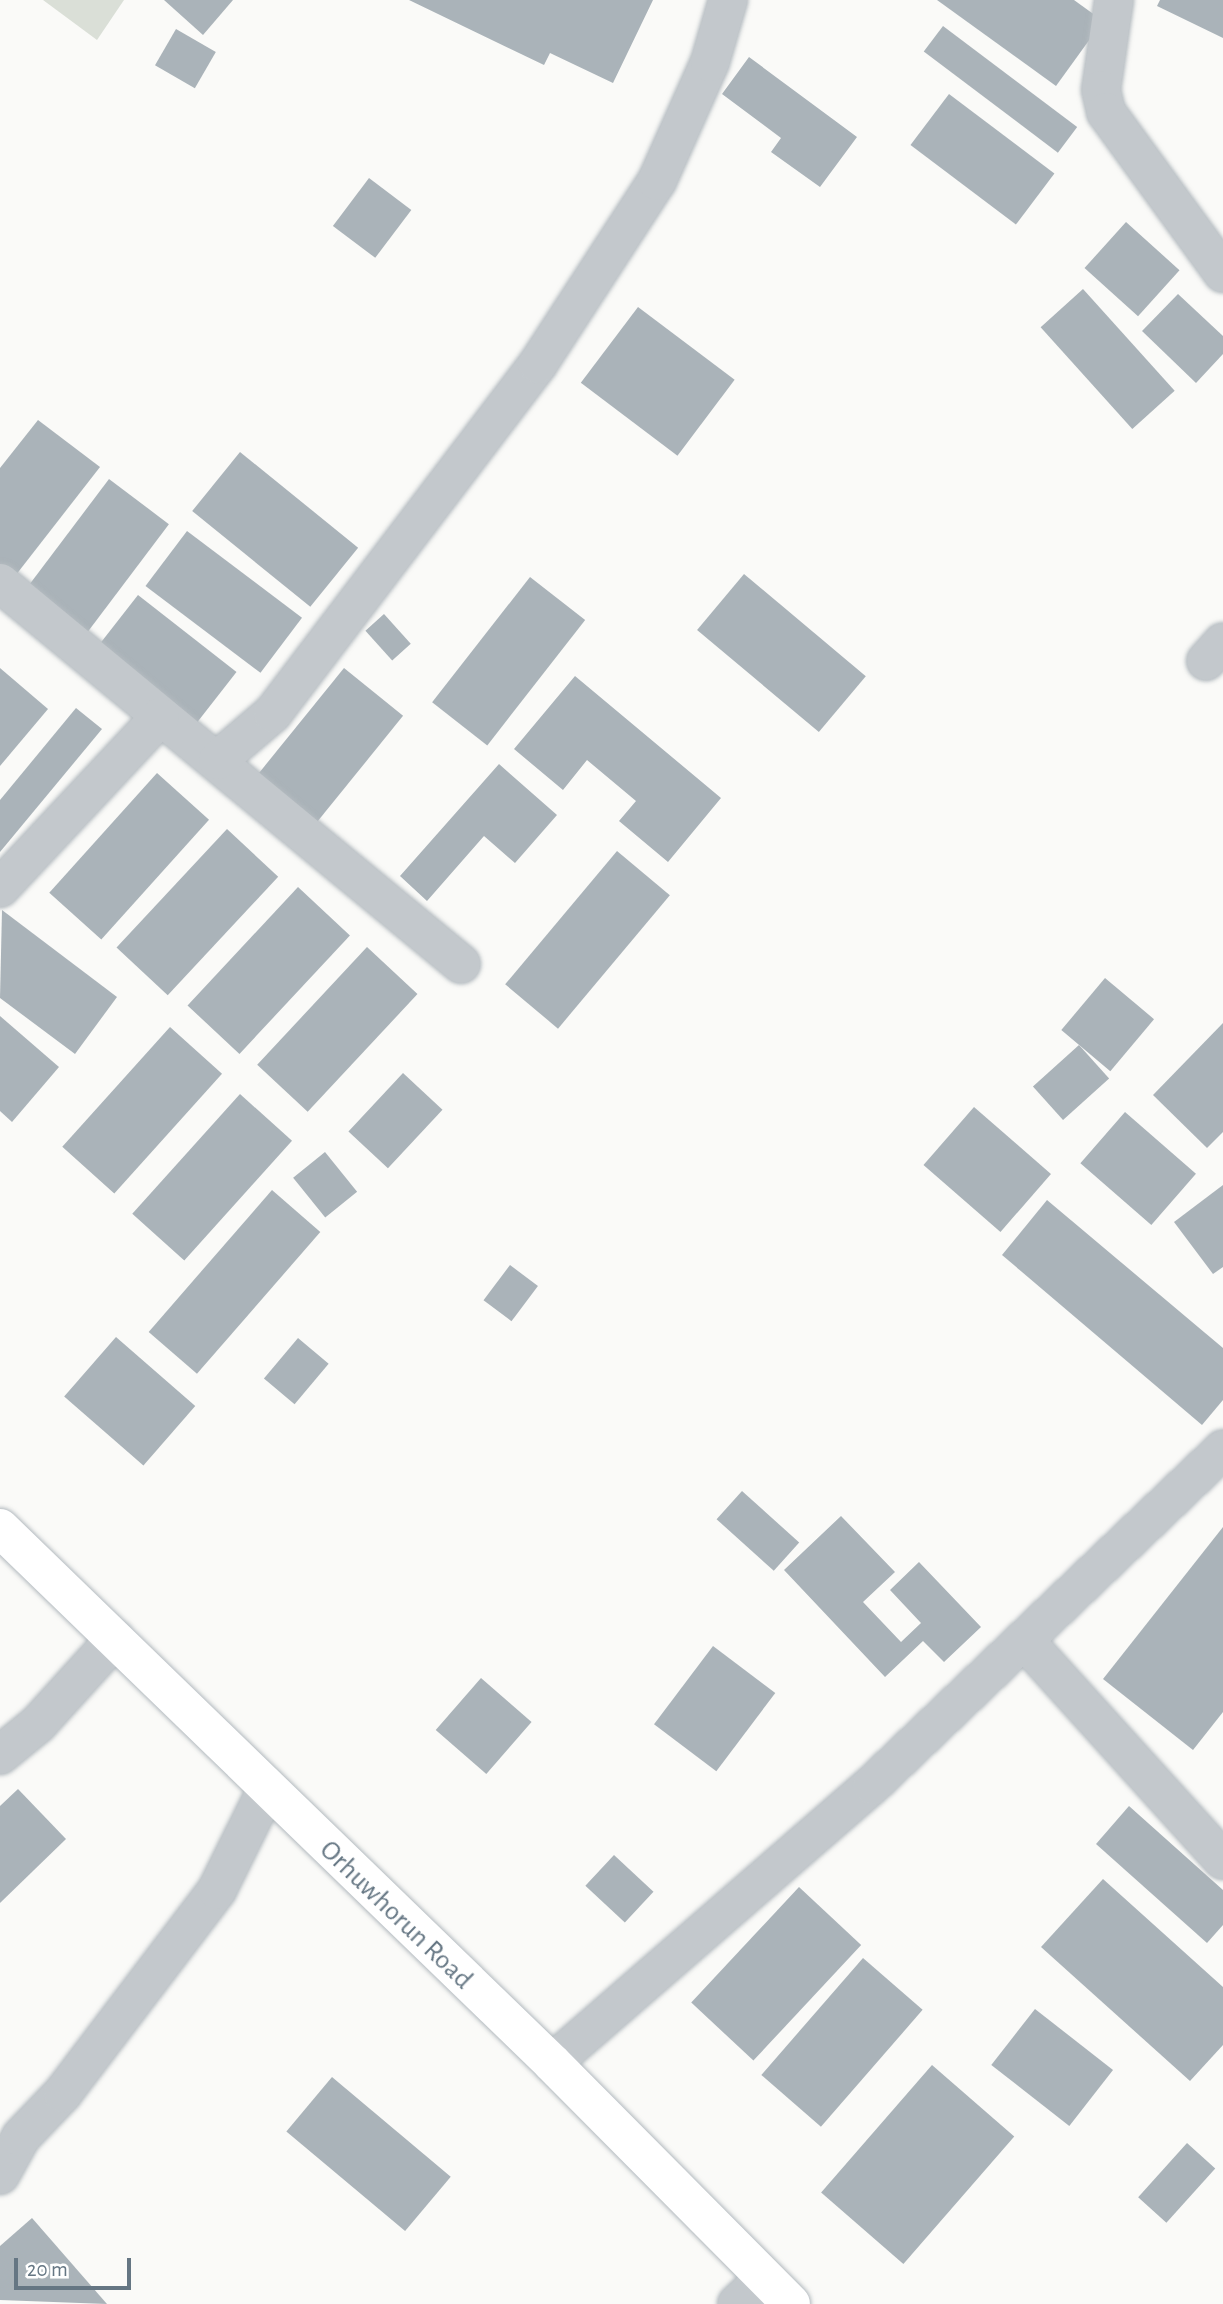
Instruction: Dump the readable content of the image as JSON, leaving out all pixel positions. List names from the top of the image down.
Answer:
{
  "streets": {
    "street": ["Orhuwhorun Road"]
  },
  "scale_bar": "20 m"
}
